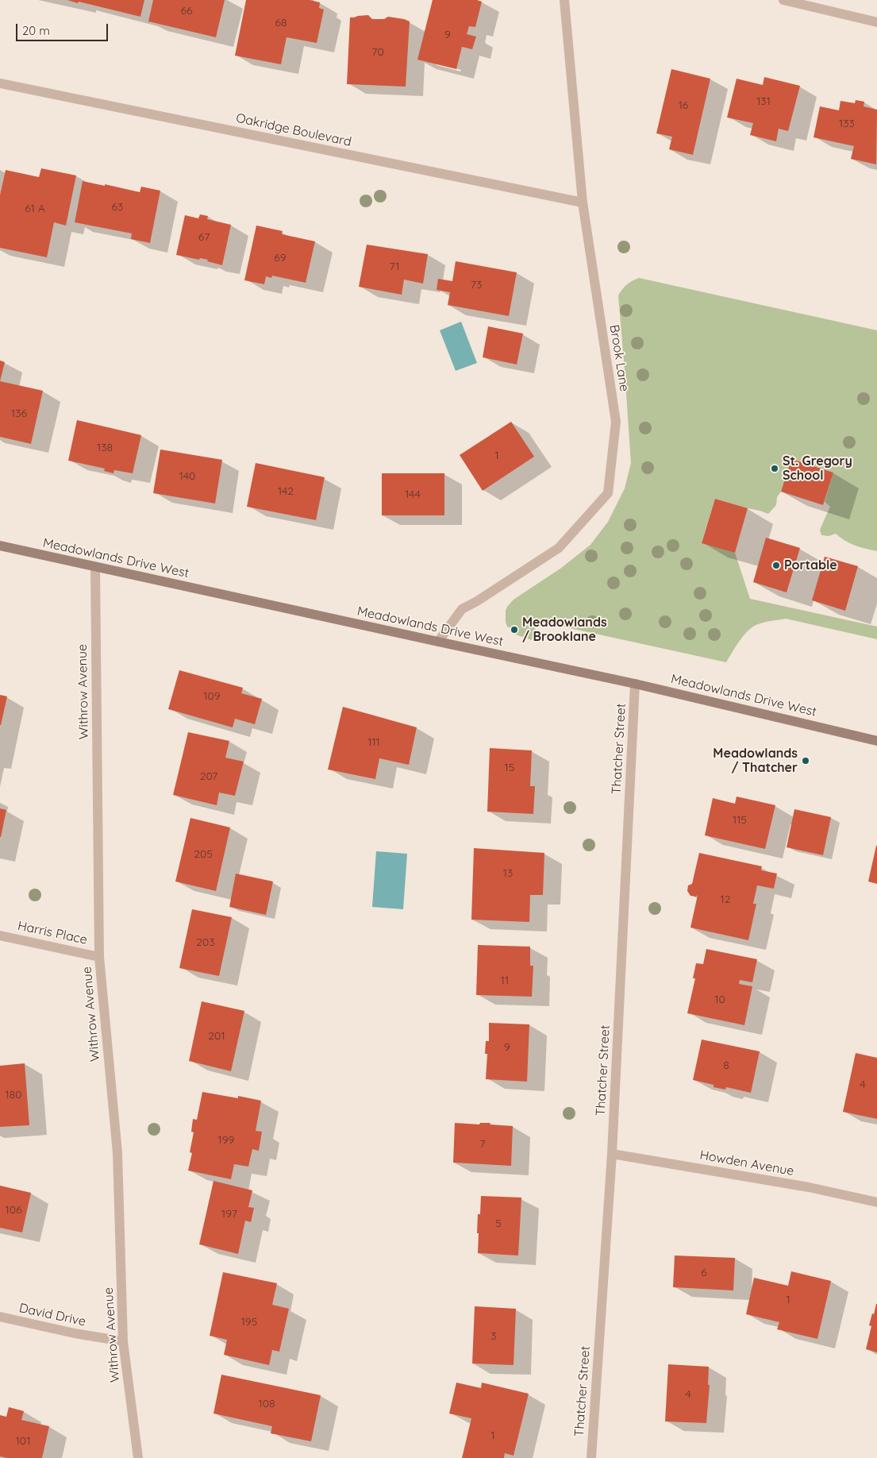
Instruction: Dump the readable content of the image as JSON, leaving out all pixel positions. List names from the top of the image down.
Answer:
{
  "streets": {
    "main road": ["Meadowlands Drive West"],
    "street": [
      "Oakridge Boulevard",
      "Brook Lane",
      "Withrow Avenue",
      "Thatcher Street",
      "Harris Place",
      "Howden Avenue",
      "David Drive"
    ]
  },
  "crossings": [
    ["Oakridge Boulevard", "Brook Lane"],
    ["Brook Lane", "Meadowlands Drive West"],
    ["Meadowlands Drive West", "Withrow Avenue"],
    ["Meadowlands Drive West", "Thatcher Street"],
    ["Withrow Avenue", "Harris Place"],
    ["Withrow Avenue", "David Drive"],
    ["Thatcher Street", "Howden Avenue"]
  ],
  "places": [
    "St. Gregory School",
    "Portable",
    "Meadowlands / Brooklane",
    "Meadowlands / Thatcher"
  ],
  "house_numbers": [
    "66",
    "68",
    "9",
    "70",
    "131",
    "16",
    "133",
    "63",
    "61 A",
    "67",
    "69",
    "71",
    "73",
    "136",
    "138",
    "1",
    "140",
    "142",
    "144",
    "109",
    "111",
    "15",
    "207",
    "115",
    "205",
    "13",
    "12",
    "203",
    "11",
    "10",
    "201",
    "9",
    "8",
    "4",
    "180",
    "199",
    "7",
    "106",
    "197",
    "5",
    "6",
    "1",
    "195",
    "3",
    "4",
    "108",
    "1",
    "101"
  ],
  "scale_bar": "20 m"
}
